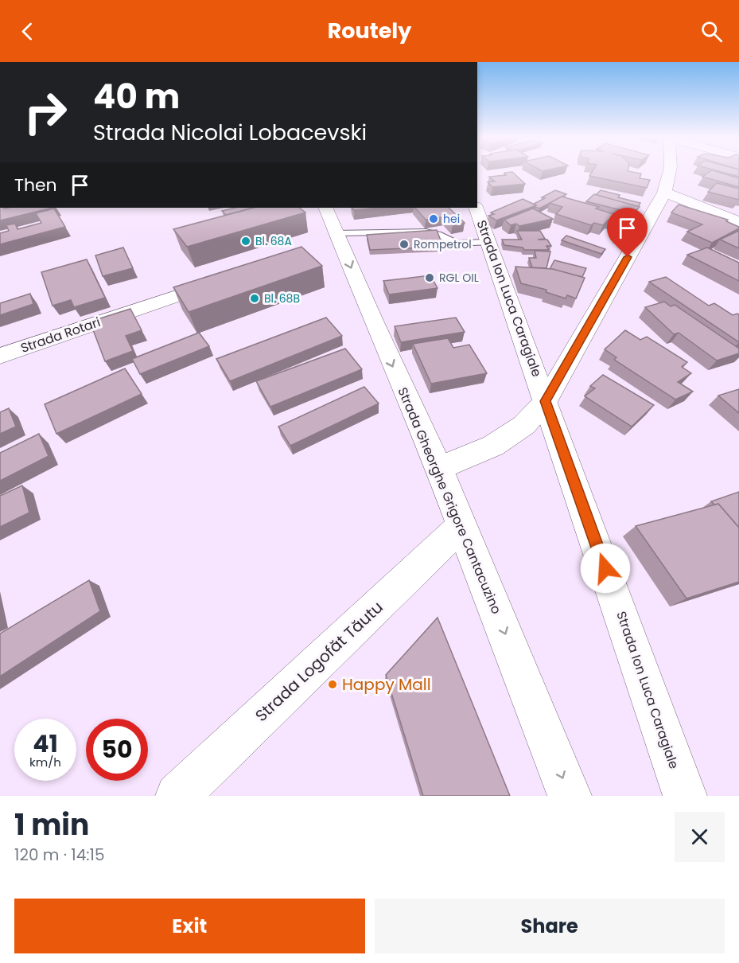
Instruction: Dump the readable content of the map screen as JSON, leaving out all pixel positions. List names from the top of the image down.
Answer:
{
  "streets": {
    "street": [
      "Strada Ion Luca Caragiale",
      "Strada Rotari",
      "Strada Gheorghe Grigore Cantacuzino",
      "Strada Logofăt Tăutu"
    ]
  },
  "crossings": [
    ["Strada Gheorghe Grigore Cantacuzino", "Strada Logofăt Tăutu"]
  ],
  "one_way": ["Strada Gheorghe Grigore Cantacuzino"],
  "places": [
    "hei",
    "Bl. 68A",
    "Rompetrol",
    "RGL OIL",
    "Bl. 68B",
    "Happy Mall"
  ],
  "page": {
    "header": "Routely",
    "turn": ["40 m", "Strada Nicolai Lobacevski"],
    "then": "Then",
    "speed": "41 km/h",
    "limit": "50",
    "heading": ["1 min", "120 m · 14:15"],
    "buttons": ["Exit", "Share"]
  }
}
